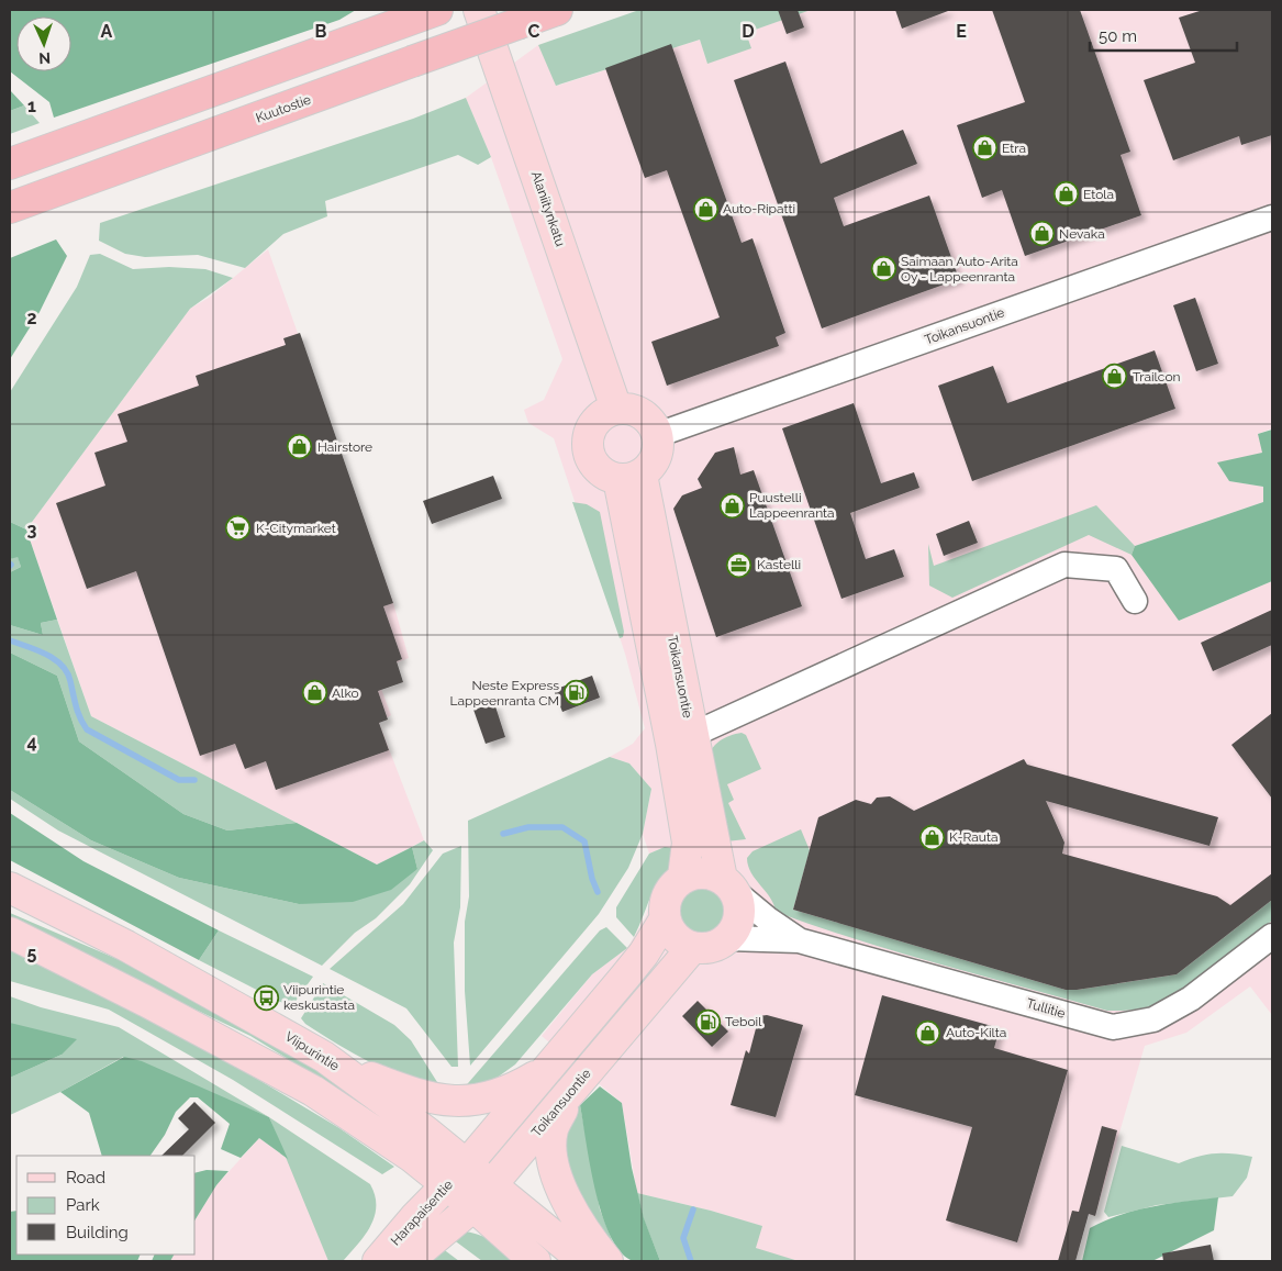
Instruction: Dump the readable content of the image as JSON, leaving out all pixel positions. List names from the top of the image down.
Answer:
{
  "streets": {
    "highway": ["Kuutostie"],
    "main road": [
      "Alaniitynkatu",
      "Toikansuontie",
      "Viipurintie",
      "Harapaisentie"
    ],
    "street": ["Tullitie"]
  },
  "crossings": [
    ["Alaniitynkatu", "Toikansuontie"],
    ["Toikansuontie", "Tullitie"],
    ["Toikansuontie", "Viipurintie"],
    ["Toikansuontie", "Harapaisentie"],
    ["Viipurintie", "Harapaisentie"]
  ],
  "places": {
    "shop": [
      "Etra",
      "Etola",
      "Auto-Ripatti",
      "Nevaka",
      "Saimaan Auto-Arita Oy - Lappeenranta",
      "Trailcon",
      "Hairstore",
      "Puustelli Lappeenranta",
      "Alko",
      "K-Rauta",
      "Auto-Kilta"
    ],
    "supermarket": ["K-Citymarket"],
    "office": ["Kastelli"],
    "fuel station": ["Neste Express Lappeenranta CM", "Teboil"],
    "bus stop": ["Viipurintie keskustasta"]
  },
  "legend": ["Road", "Park", "Building"],
  "scale_bar": "50 m",
  "north": "bottom",
  "grid": {
    "columns": [
      "A",
      "B",
      "C",
      "D",
      "E"
    ],
    "rows": [
      "1",
      "2",
      "3",
      "4",
      "5"
    ]
  }
}
